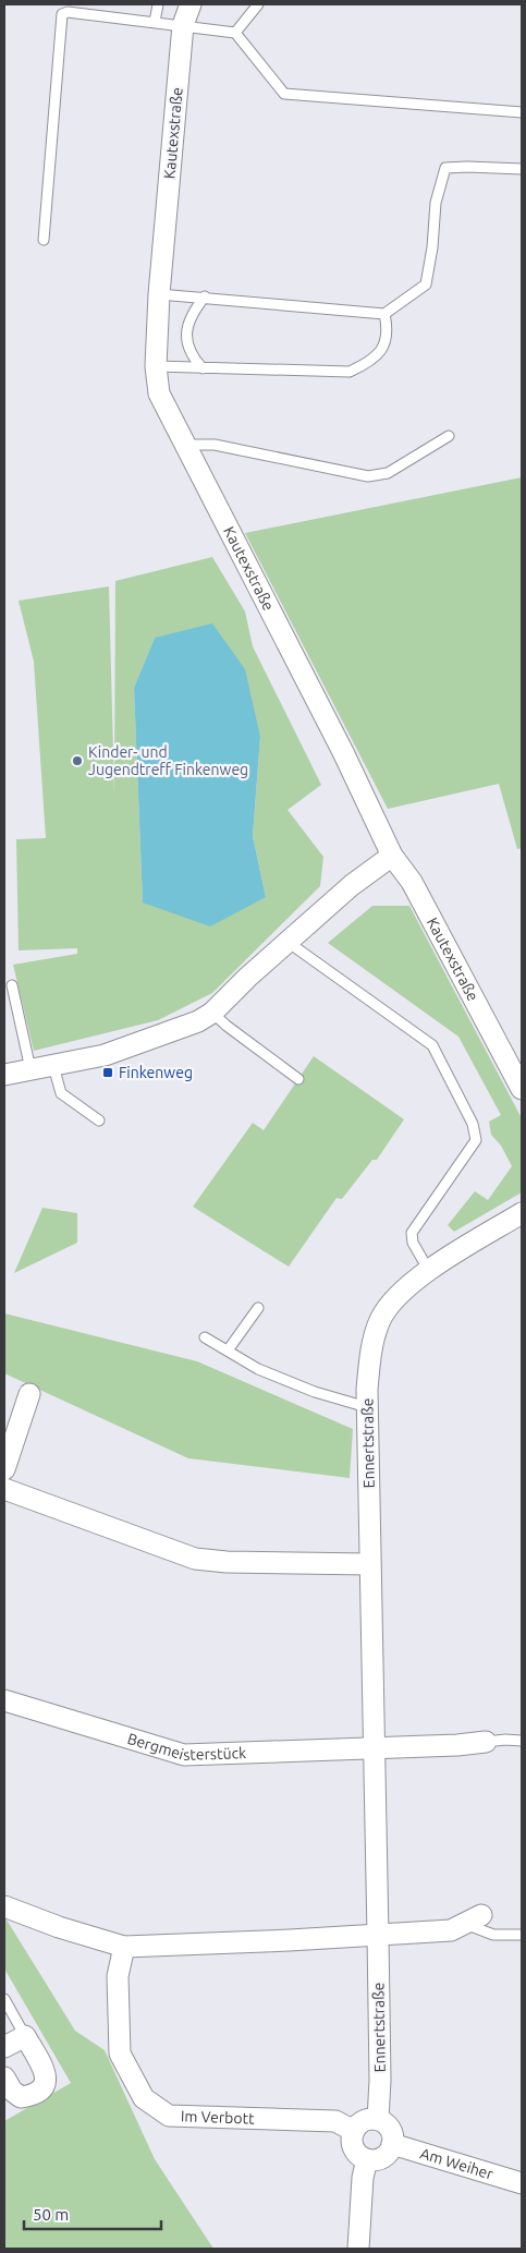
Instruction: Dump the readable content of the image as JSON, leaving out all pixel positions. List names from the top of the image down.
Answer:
{
  "streets": {
    "street": [
      "Kautexstraße",
      "Ennertstraße",
      "Bergmeisterstück",
      "Im Verbott",
      "Am Weiher"
    ]
  },
  "crossings": [
    ["Ennertstraße", "Bergmeisterstück"],
    ["Ennertstraße", "Im Verbott"],
    ["Ennertstraße", "Am Weiher"],
    ["Im Verbott", "Am Weiher"]
  ],
  "places": {
    "other": ["Kinder- und Jugendtreff Finkenweg"],
    "transit": ["Finkenweg"]
  },
  "scale_bar": "50 m"
}
